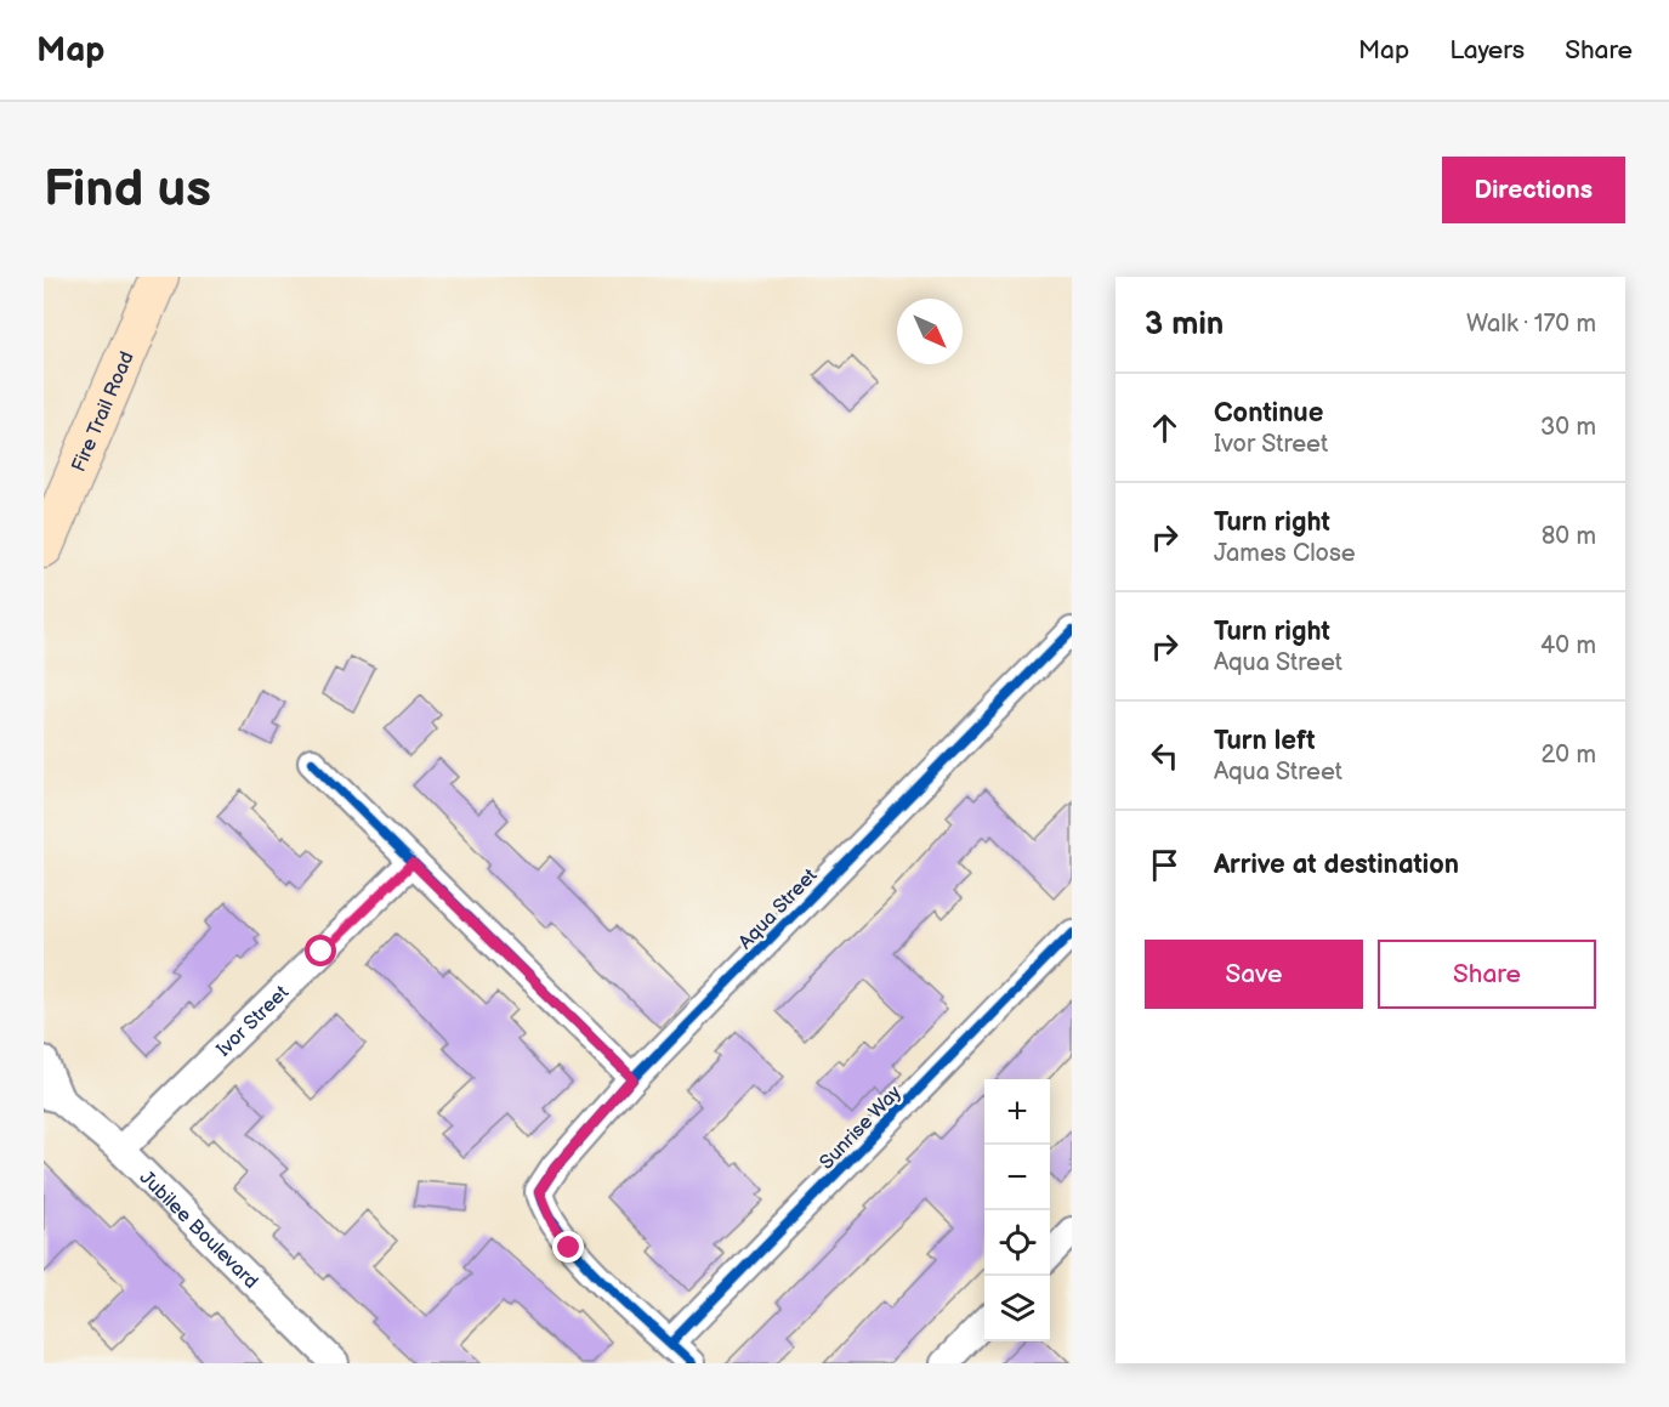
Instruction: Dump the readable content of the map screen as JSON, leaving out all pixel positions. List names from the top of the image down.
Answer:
{
  "streets": {
    "main road": ["Fire Trail Road"],
    "street": [
      "Aqua Street",
      "Ivor Street",
      "Sunrise Way",
      "Jubilee Boulevard"
    ]
  },
  "crossings": [
    ["Aqua Street", "Sunrise Way"],
    ["Ivor Street", "Jubilee Boulevard"]
  ],
  "north": "bottom right",
  "page": {
    "header": "Map",
    "nav": ["Map", "Layers", "Share"],
    "buttons": [
      "Directions",
      ["Save", "Share"]
    ],
    "title": "Find us",
    "heading": ["3 min", "Walk · 170 m"],
    "list": [
      ["Continue", "Ivor Street", "30 m"],
      ["Turn right", "James Close", "80 m"],
      ["Turn right", "Aqua Street", "40 m"],
      ["Turn left", "Aqua Street", "20 m"],
      "Arrive at destination"
    ],
    "map_buttons": ["+", "−"]
  }
}
